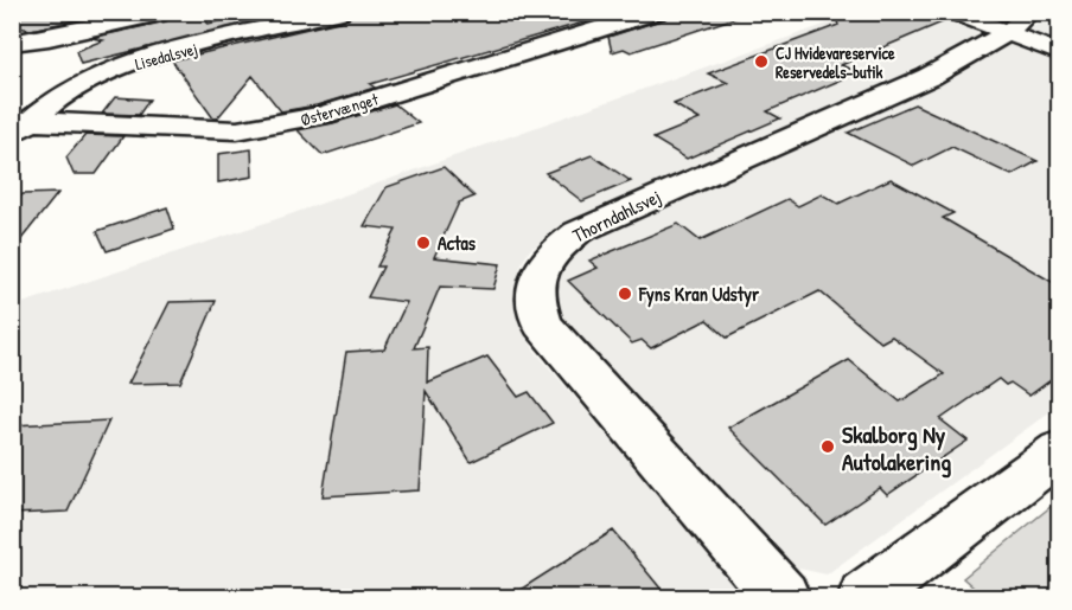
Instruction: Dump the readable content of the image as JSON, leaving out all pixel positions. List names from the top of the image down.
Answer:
{
  "streets": {
    "street": ["Lisedalsvej", "Østervænget", "Thorndahlsvej"]
  },
  "crossings": [
    ["Lisedalsvej", "Østervænget"]
  ],
  "places": [
    "CJ Hvidevareservice Reservedels-butik",
    "Actas",
    "Fyns Kran Udstyr",
    "Skalborg Ny Autolakering"
  ]
}
